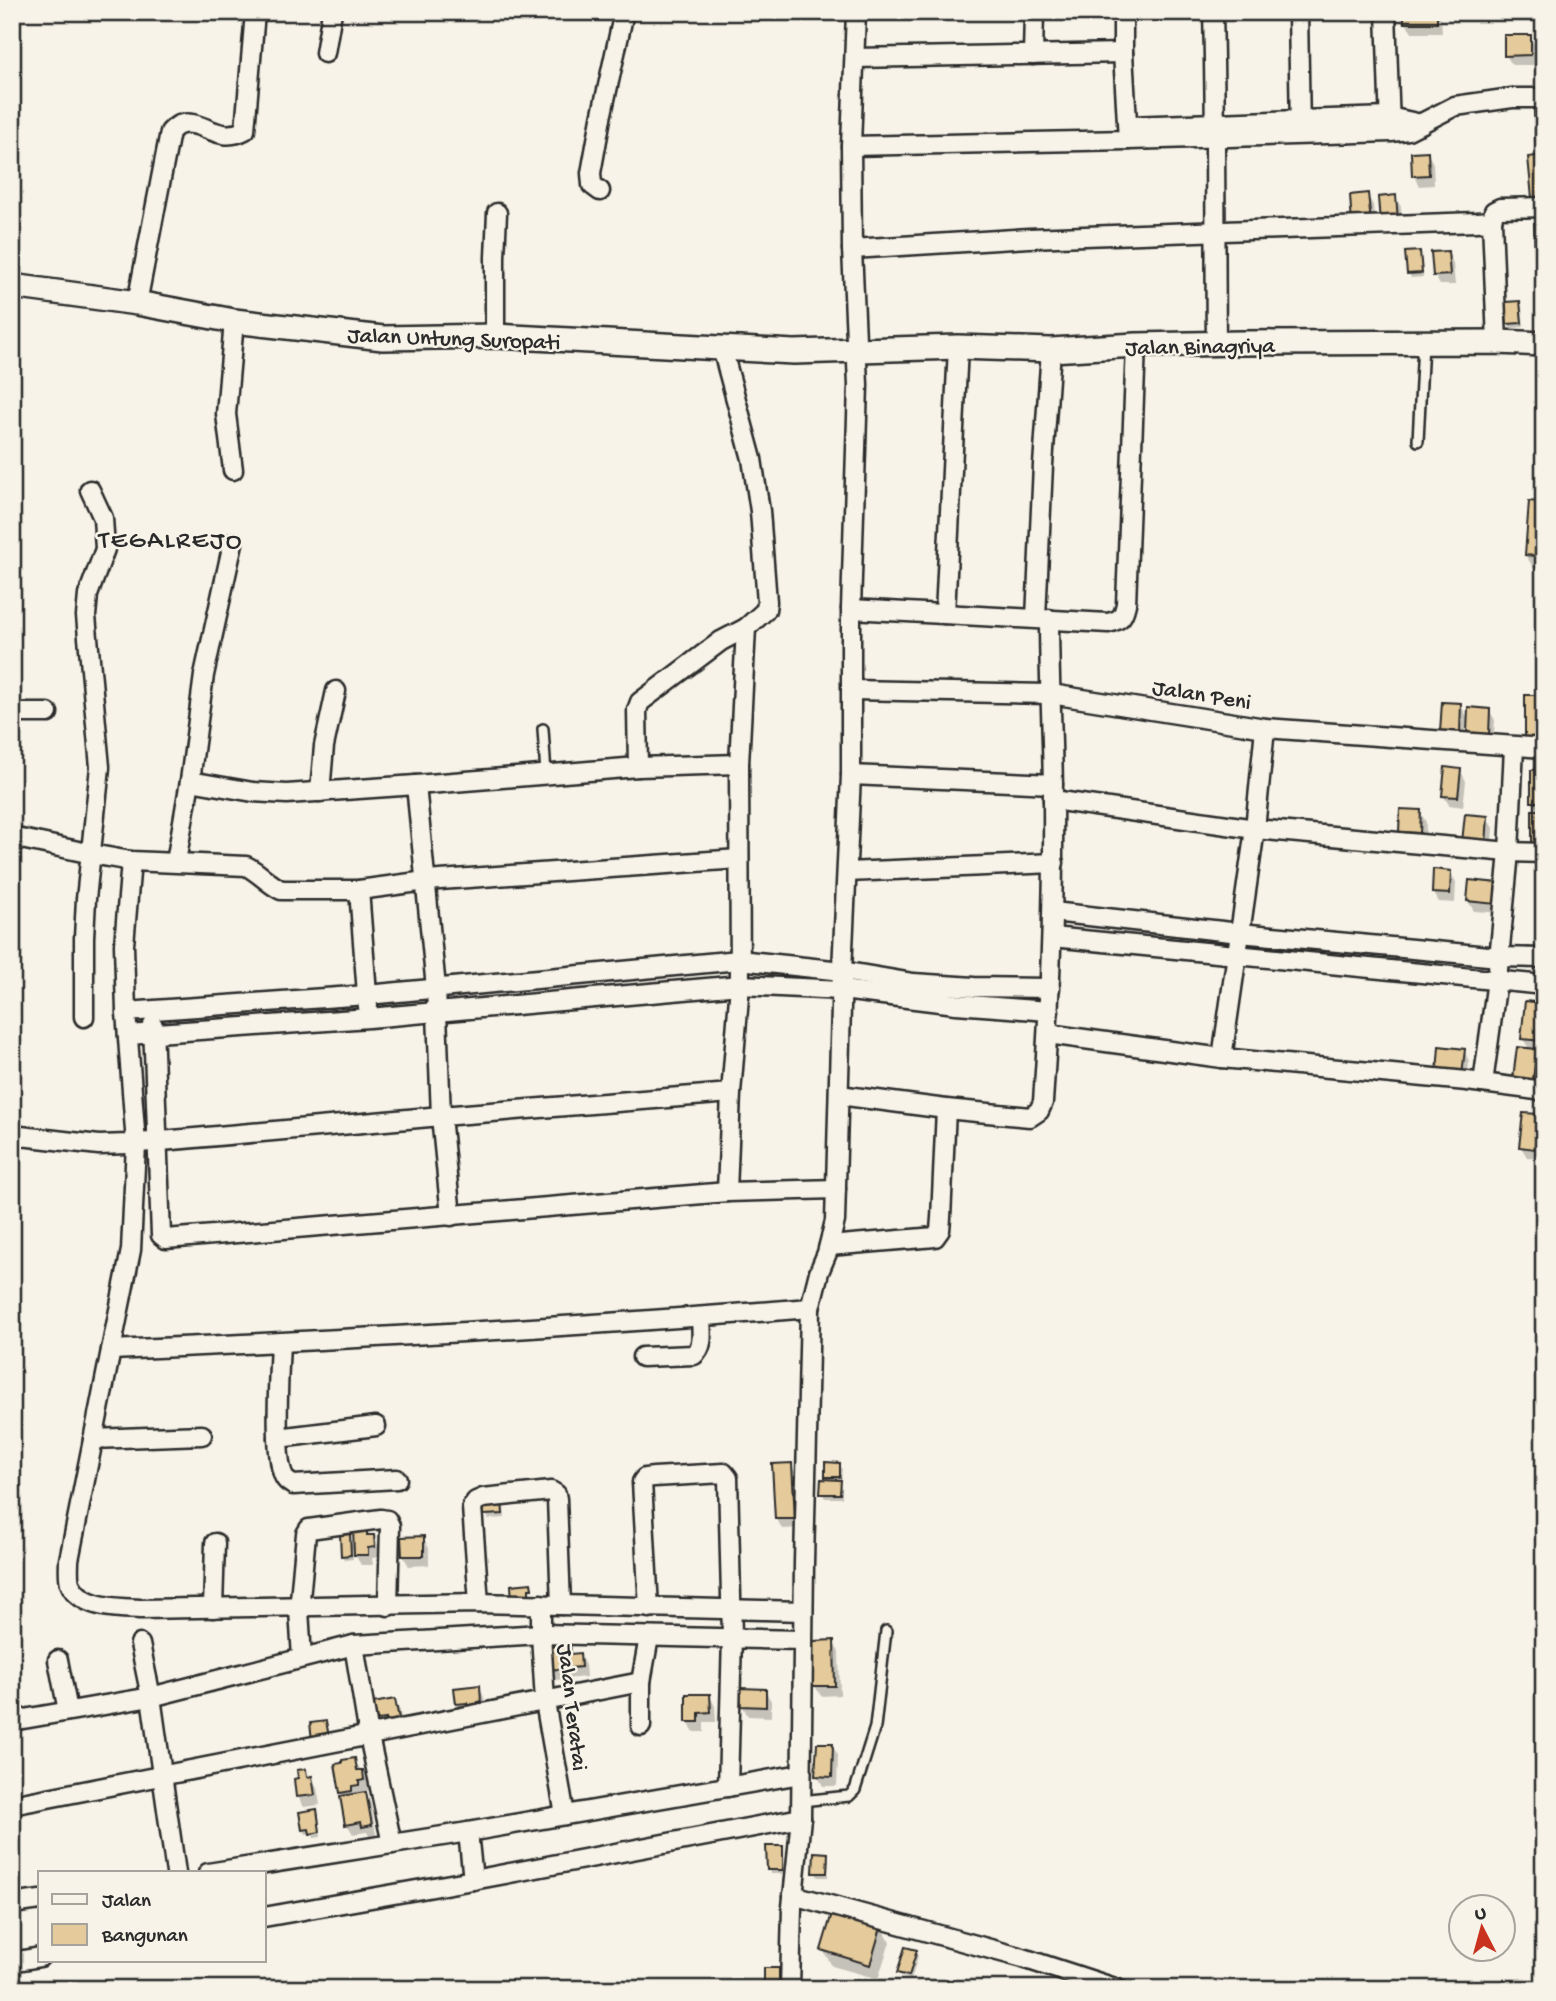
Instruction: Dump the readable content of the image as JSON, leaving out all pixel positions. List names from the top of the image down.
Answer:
{
  "streets": {
    "street": [
      "Jalan Untung Suropati",
      "Jalan Binagriya",
      "Jalan Peni",
      "Jalan Teratai"
    ]
  },
  "crossings": [
    ["Jalan Untung Suropati", "Jalan Binagriya"]
  ],
  "districts": ["TEGALREJO"],
  "legend": ["Jalan", "Bangunan"],
  "north": "top"
}
